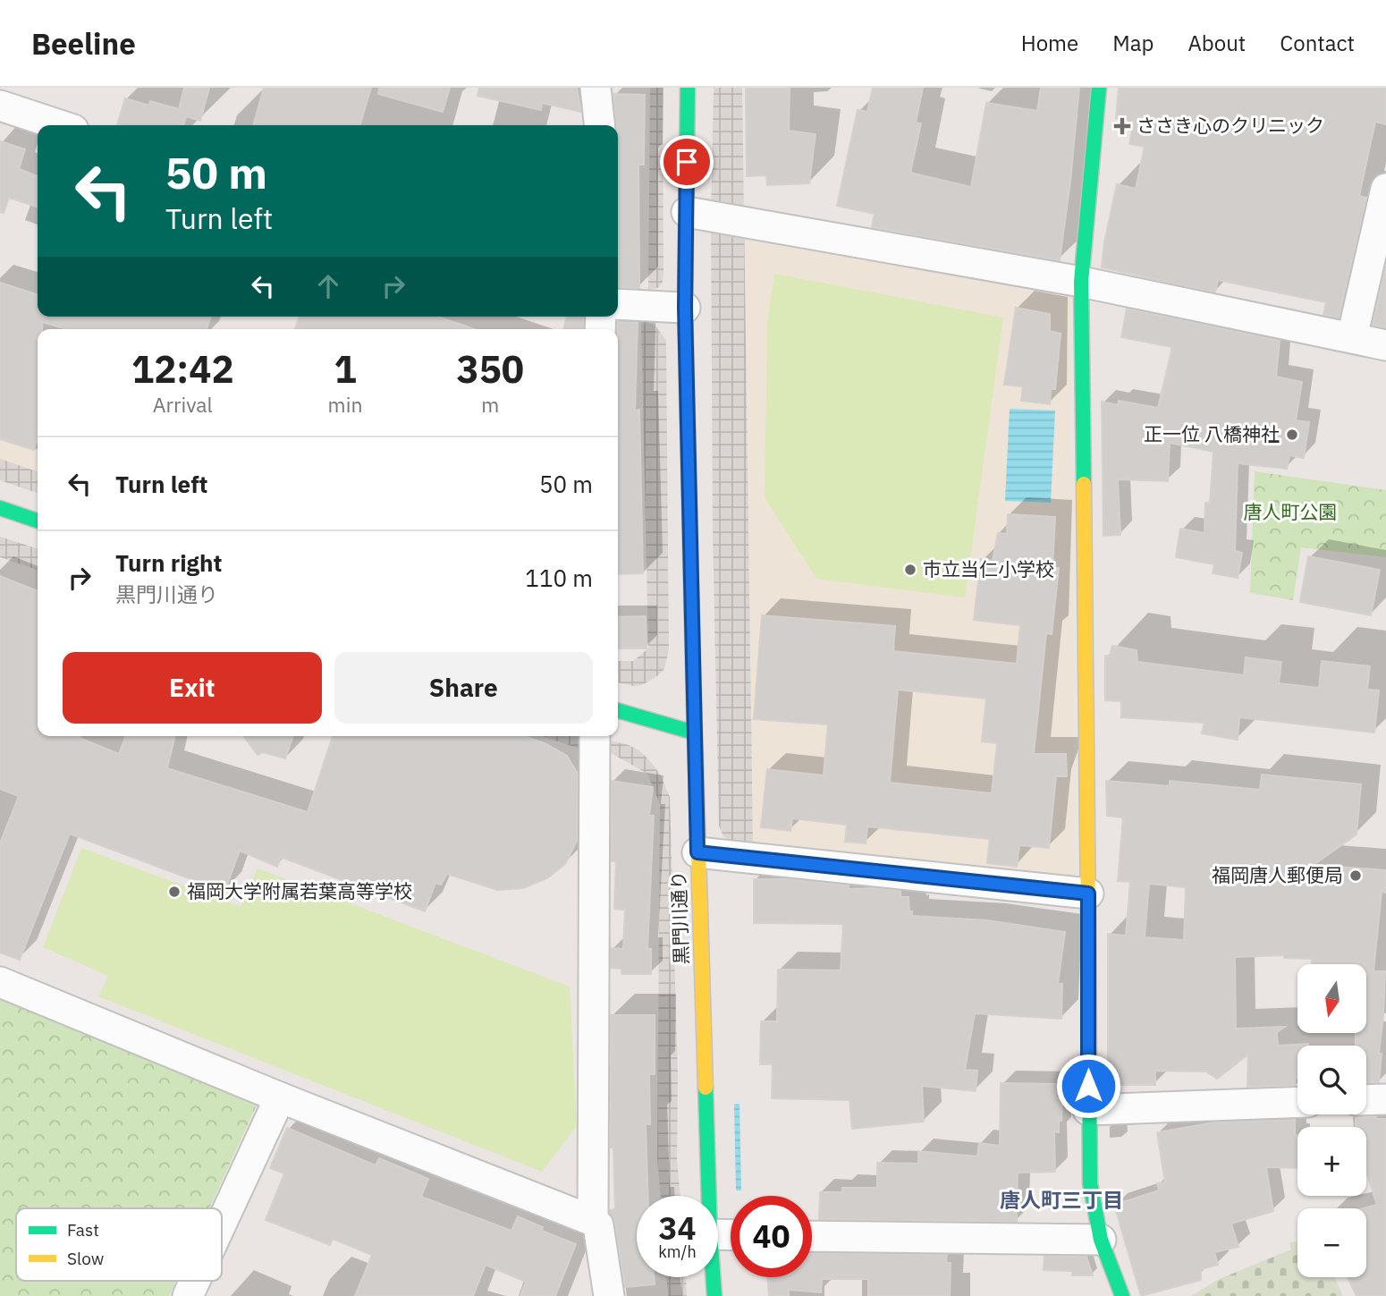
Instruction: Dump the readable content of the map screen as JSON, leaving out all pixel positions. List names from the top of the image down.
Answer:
{
  "streets": {
    "street": ["黒門川通り"]
  },
  "districts": ["唐人町三丁目"],
  "parks": ["唐人町公園"],
  "places": {
    "health": ["ささき心のクリニック"],
    "other": [
      "正一位 八橋神社",
      "市立当仁小学校",
      "福岡唐人郵便局",
      "福岡大学附属若葉高等学校"
    ]
  },
  "legend": ["Fast", "Slow"],
  "north": "bottom",
  "page": {
    "header": "Beeline",
    "nav": [
      "Home",
      "Map",
      "About",
      "Contact"
    ],
    "turn": ["50 m", "Turn left"],
    "eta": [
      "12:42",
      "Arrival",
      "1",
      "min",
      "350",
      "m"
    ],
    "list": [
      {
        "name": "Turn left",
        "value": "50 m"
      },
      {
        "name": "Turn right",
        "note": "黒門川通り",
        "value": "110 m"
      }
    ],
    "buttons": ["Exit", "Share"],
    "map_buttons": ["+", "−"],
    "speed": "34 km/h",
    "limit": "40"
  }
}
